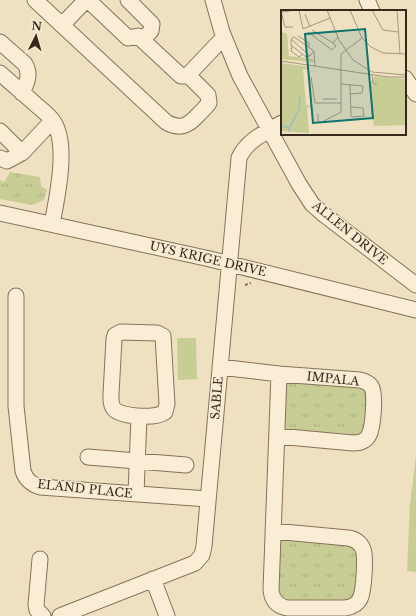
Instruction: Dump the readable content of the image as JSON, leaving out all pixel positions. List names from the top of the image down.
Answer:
{
  "streets": {
    "street": [
      "ALLEN DRIVE",
      "UYS KRIGE DRIVE",
      "IMPALA",
      "SABLE",
      "ELAND PLACE"
    ]
  },
  "crossings": [
    ["ALLEN DRIVE", "SABLE"],
    ["UYS KRIGE DRIVE", "SABLE"],
    ["IMPALA", "SABLE"],
    ["SABLE", "ELAND PLACE"]
  ],
  "north": "top"
}
